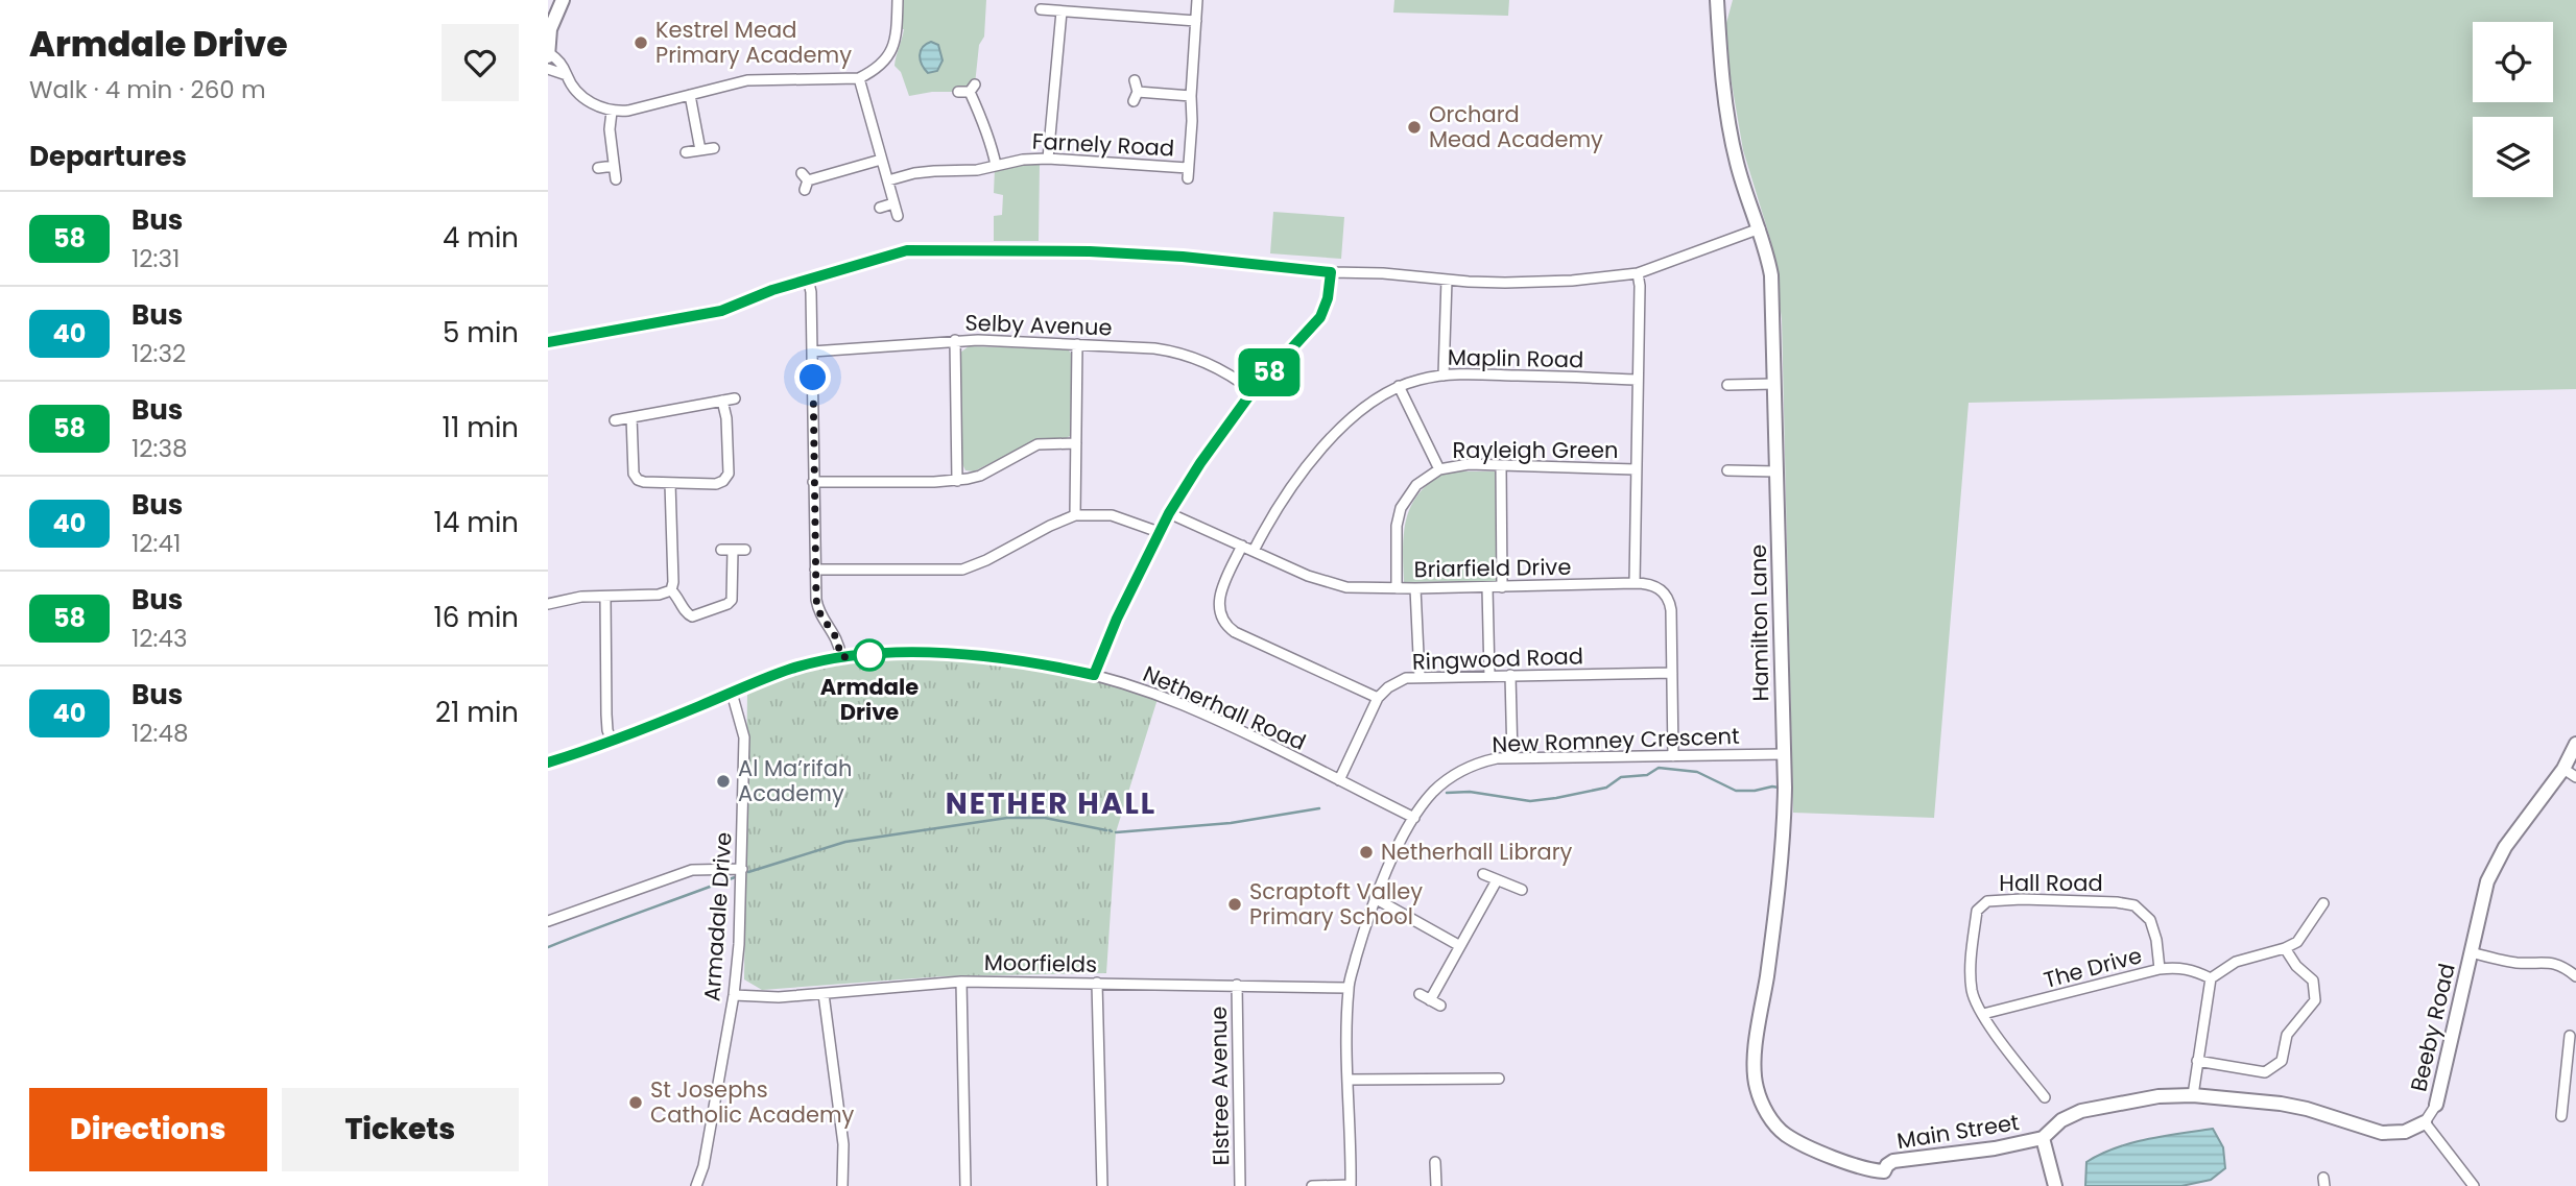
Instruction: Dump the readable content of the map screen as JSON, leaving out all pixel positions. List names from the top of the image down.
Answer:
{
  "streets": {
    "street": [
      "Farnely Road",
      "Selby Avenue",
      "Maplin Road",
      "Rayleigh Green",
      "Briarfield Drive",
      "Hamilton Lane",
      "Ringwood Road",
      "Netherhall Road",
      "New Romney Crescent",
      "Hall Road",
      "Armadale Drive",
      "Moorfields",
      "The Drive",
      "Beeby Road",
      "Elstree Avenue",
      "Main Street"
    ]
  },
  "crossings": [
    ["Maplin Road", "Briarfield Drive"],
    ["Rayleigh Green", "Briarfield Drive"],
    ["Briarfield Drive", "Ringwood Road"],
    ["Briarfield Drive", "New Romney Crescent"],
    ["Hamilton Lane", "New Romney Crescent"],
    ["Hamilton Lane", "Main Street"],
    ["Netherhall Road", "New Romney Crescent"],
    ["Netherhall Road", "Armadale Drive"],
    ["New Romney Crescent", "Moorfields"],
    ["Hall Road", "The Drive"],
    ["Armadale Drive", "Moorfields"],
    ["Moorfields", "Elstree Avenue"],
    ["Beeby Road", "Main Street"]
  ],
  "districts": ["NETHER HALL"],
  "places": [
    "Kestrel Mead Primary Academy",
    "Orchard Mead Academy",
    "Armdale Drive",
    "Al Ma’rifah Academy",
    "Netherhall Library",
    "Scraptoft Valley Primary School",
    "St Josephs Catholic Academy"
  ],
  "lines": ["bus line 58"],
  "page": {
    "heading": [
      ["Armdale Drive", "Walk · 4 min · 260 m"],
      "Departures"
    ],
    "on_map": "58",
    "list": [
      {
        "mark": "58",
        "name": "Bus",
        "note": "12:31",
        "value": "4 min"
      },
      {
        "mark": "40",
        "name": "Bus",
        "note": "12:32",
        "value": "5 min"
      },
      {
        "mark": "58",
        "name": "Bus",
        "note": "12:38",
        "value": "11 min"
      },
      {
        "mark": "40",
        "name": "Bus",
        "note": "12:41",
        "value": "14 min"
      },
      {
        "mark": "58",
        "name": "Bus",
        "note": "12:43",
        "value": "16 min"
      },
      {
        "mark": "40",
        "name": "Bus",
        "note": "12:48",
        "value": "21 min"
      }
    ],
    "buttons": ["Directions", "Tickets"]
  }
}
